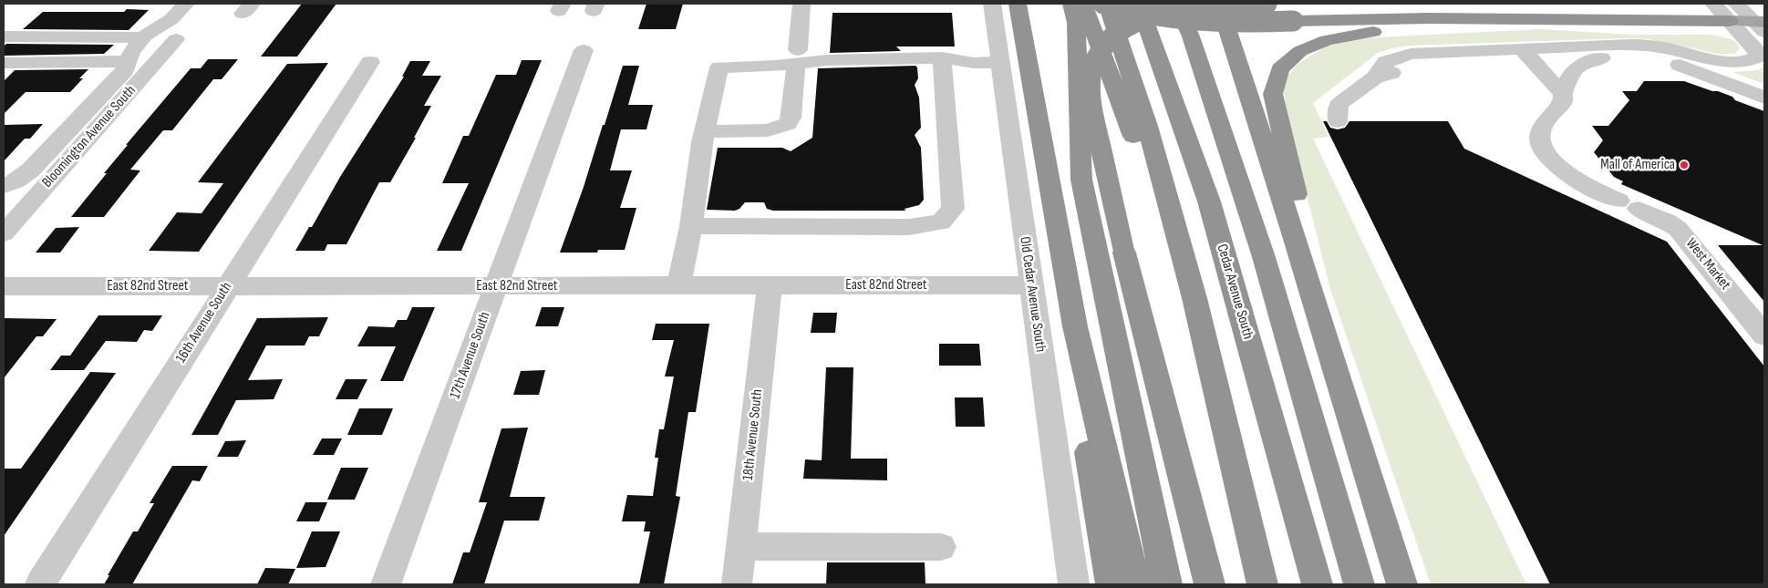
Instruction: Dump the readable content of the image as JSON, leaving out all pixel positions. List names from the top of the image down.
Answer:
{
  "streets": {
    "highway": ["Cedar Avenue South"],
    "street": [
      "Bloomington Avenue South",
      "West Market",
      "East 82nd Street",
      "Old Cedar Avenue South",
      "16th Avenue South",
      "17th Avenue South",
      "18th Avenue South"
    ]
  },
  "crossings": [
    ["East 82nd Street", "Old Cedar Avenue South"],
    ["East 82nd Street", "16th Avenue South"],
    ["East 82nd Street", "17th Avenue South"],
    ["East 82nd Street", "18th Avenue South"]
  ],
  "places": ["Mall of America"]
}
